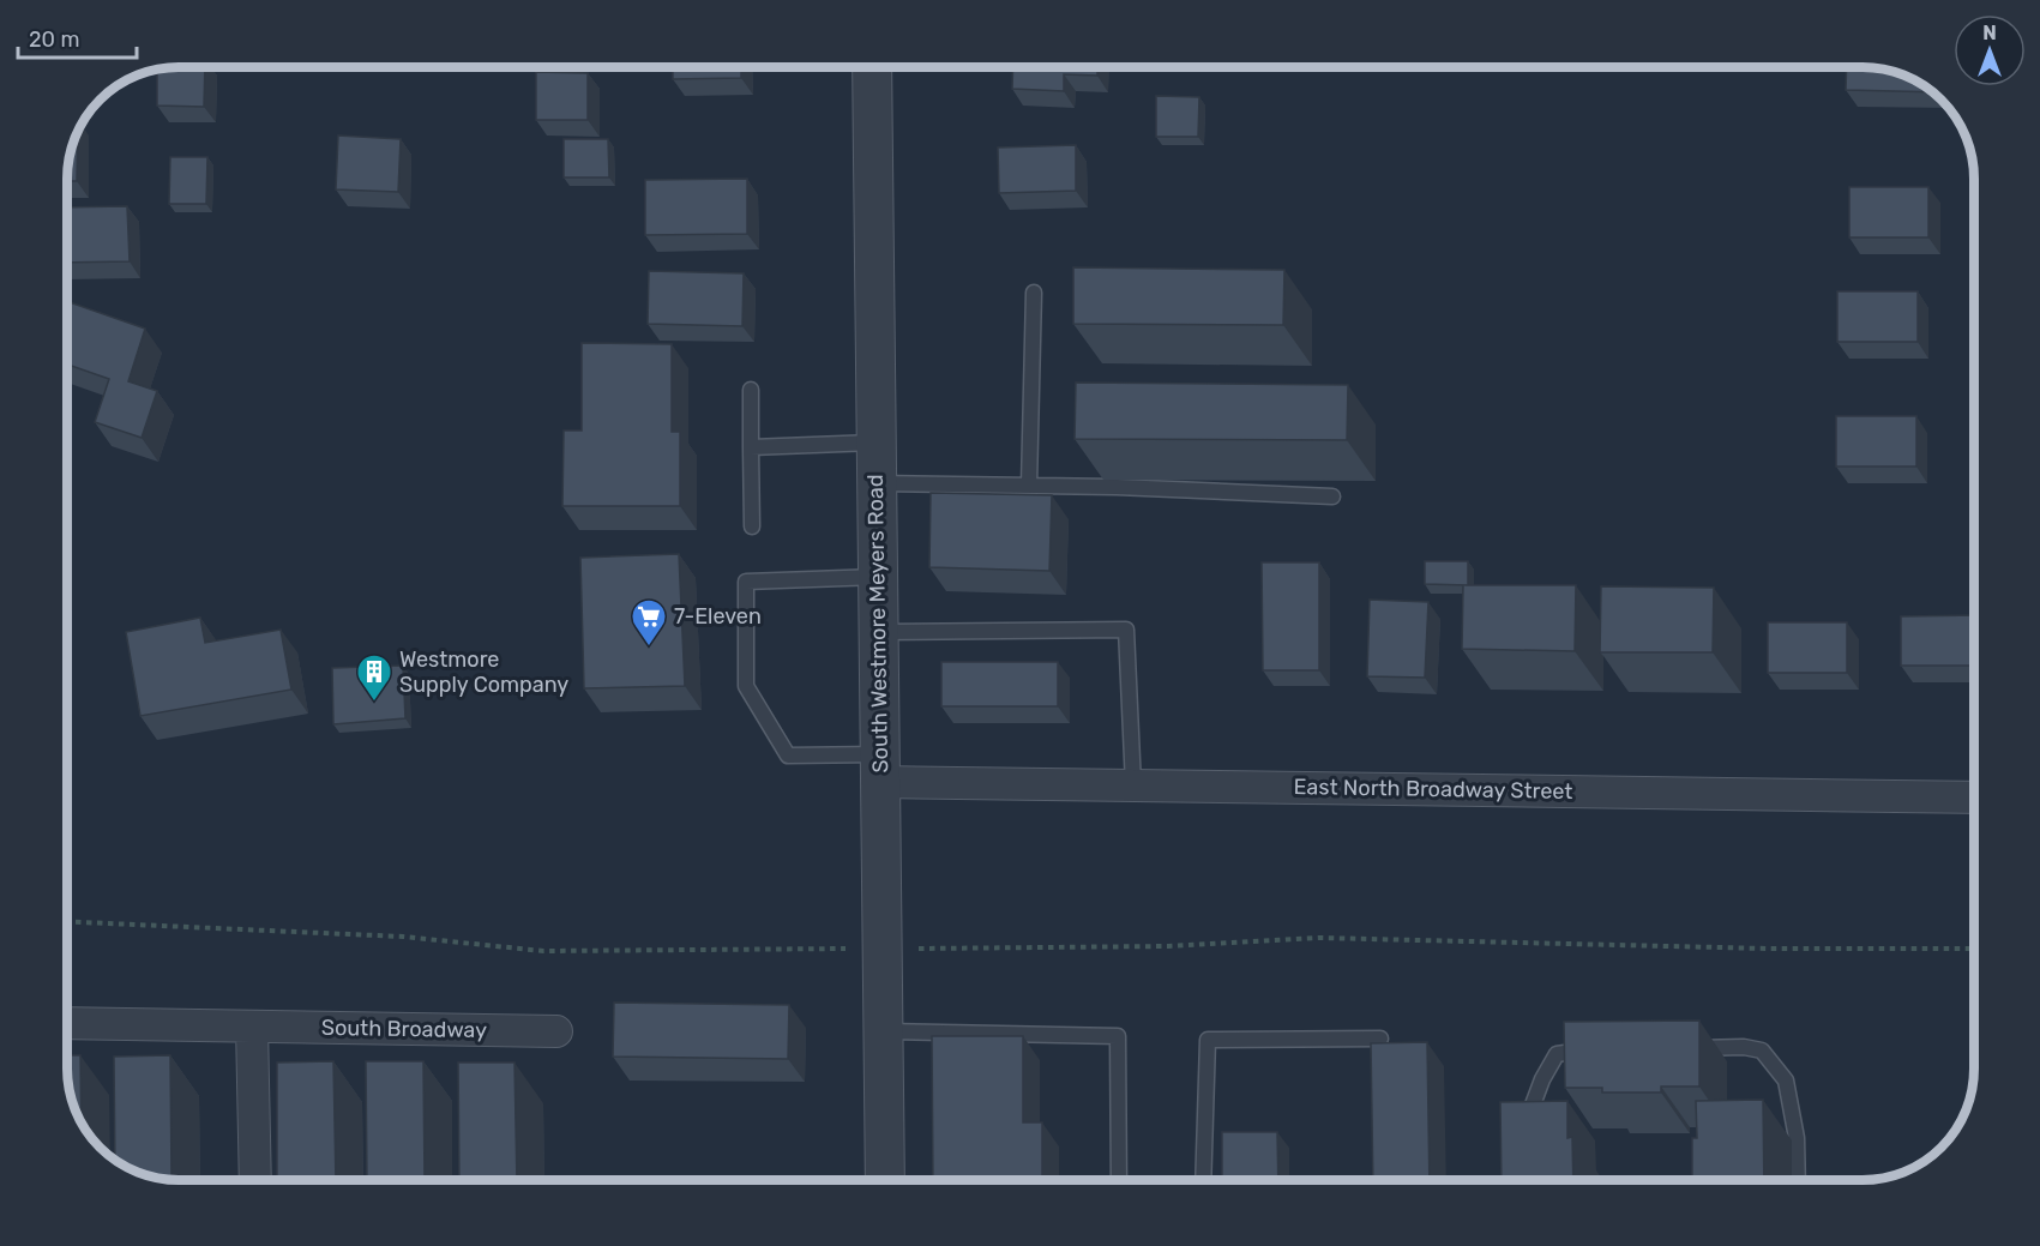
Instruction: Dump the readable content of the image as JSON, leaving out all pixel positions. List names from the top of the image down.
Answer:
{
  "streets": {
    "street": ["South Westmore Meyers Road", "East North Broadway Street", "South Broadway"]
  },
  "crossings": [
    ["South Westmore Meyers Road", "East North Broadway Street"]
  ],
  "places": {
    "supermarket": ["7-Eleven"],
    "building": ["Westmore Supply Company"]
  },
  "scale_bar": "20 m",
  "north": "top"
}
